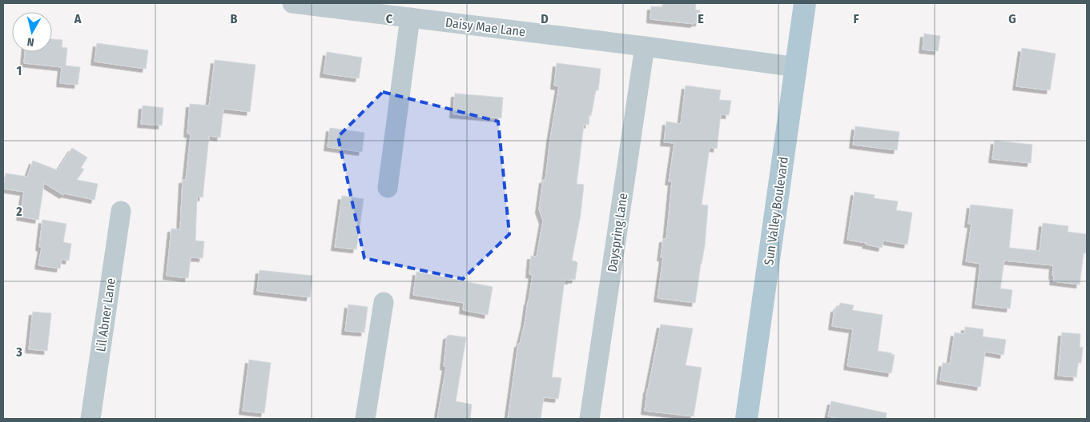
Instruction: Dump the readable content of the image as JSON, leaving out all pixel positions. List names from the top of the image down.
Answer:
{
  "streets": {
    "main road": ["Sun Valley Boulevard"],
    "street": ["Daisy Mae Lane", "Dayspring Lane", "Lil Abner Lane"]
  },
  "crossings": [
    ["Daisy Mae Lane", "Sun Valley Boulevard"],
    ["Daisy Mae Lane", "Dayspring Lane"]
  ],
  "north": "bottom",
  "grid": {
    "columns": [
      "A",
      "B",
      "C",
      "D",
      "E",
      "F",
      "G"
    ],
    "rows": ["1", "2", "3"]
  }
}
